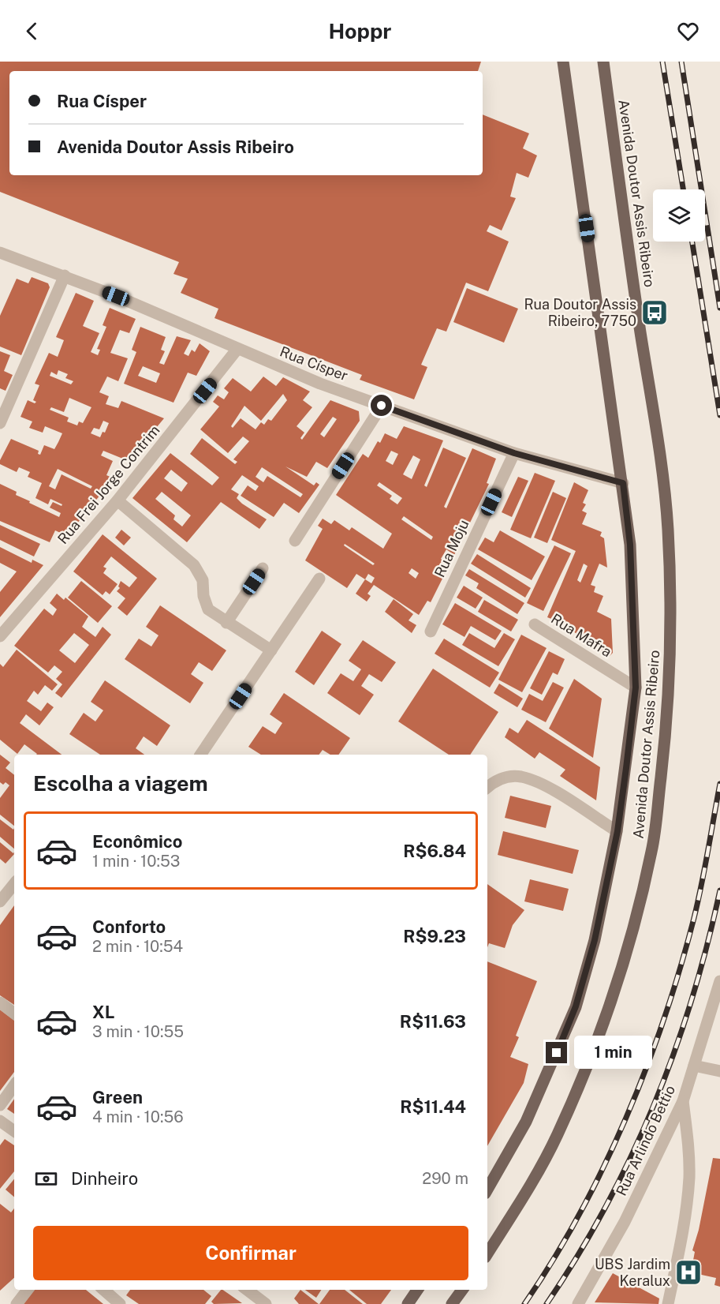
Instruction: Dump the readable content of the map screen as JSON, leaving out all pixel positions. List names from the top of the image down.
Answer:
{
  "streets": {
    "main road": ["Avenida Doutor Assis Ribeiro"],
    "street": [
      "Rua Císper",
      "Rua Frei Jorge Contrim",
      "Rua Moju",
      "Rua Mafra",
      "Rua Arlindo Bettio"
    ]
  },
  "crossings": [
    ["Avenida Doutor Assis Ribeiro", "Rua Císper"],
    ["Avenida Doutor Assis Ribeiro", "Rua Mafra"],
    ["Rua Císper", "Rua Frei Jorge Contrim"],
    ["Rua Císper", "Rua Moju"]
  ],
  "places": {
    "bus stop": ["Rua Doutor Assis Ribeiro, 7750"],
    "hospital": ["UBS Jardim Keralux"]
  },
  "page": {
    "header": "Hoppr",
    "banner": ["Rua Císper", "Avenida Doutor Assis Ribeiro"],
    "heading": "Escolha a viagem",
    "list": [
      {
        "name": "Econômico",
        "note": "1 min · 10:53",
        "value": "R$6.84"
      },
      {
        "name": "Conforto",
        "note": "2 min · 10:54",
        "value": "R$9.23"
      },
      {
        "name": "XL",
        "note": "3 min · 10:55",
        "value": "R$11.63"
      },
      {
        "name": "Green",
        "note": "4 min · 10:56",
        "value": "R$11.44"
      }
    ],
    "bubble": "1 min",
    "pay": ["Dinheiro", "290 m"],
    "buttons": "Confirmar"
  }
}
